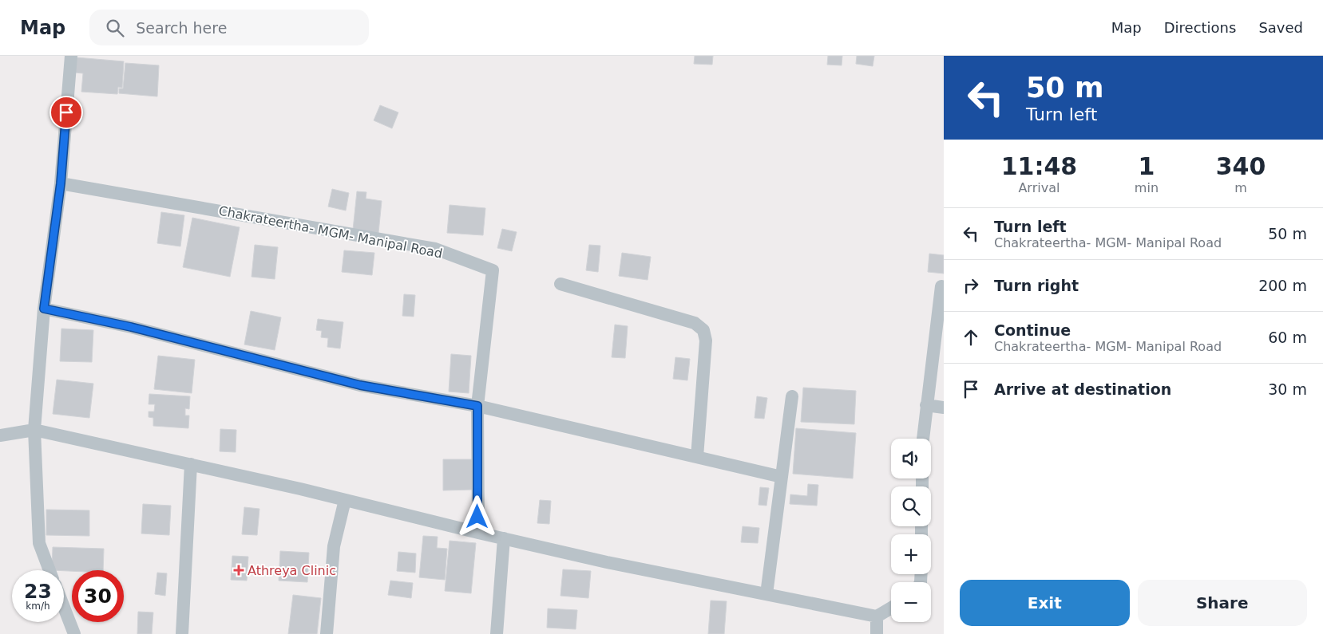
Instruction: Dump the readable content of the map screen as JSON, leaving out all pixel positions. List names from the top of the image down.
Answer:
{
  "streets": {
    "street": ["Chakrateertha- MGM- Manipal Road"]
  },
  "places": {
    "health": ["Athreya Clinic"]
  },
  "page": {
    "header": "Map",
    "search": "Search here",
    "nav": ["Map", "Directions", "Saved"],
    "turn": ["50 m", "Turn left"],
    "eta": [
      "11:48",
      "Arrival",
      "1",
      "min",
      "340",
      "m"
    ],
    "list": [
      {
        "name": "Turn left",
        "note": "Chakrateertha- MGM- Manipal Road",
        "value": "50 m"
      },
      {
        "name": "Turn right",
        "value": "200 m"
      },
      {
        "name": "Continue",
        "note": "Chakrateertha- MGM- Manipal Road",
        "value": "60 m"
      },
      {
        "name": "Arrive at destination",
        "value": "30 m"
      }
    ],
    "map_buttons": ["+", "−"],
    "speed": "23 km/h",
    "limit": "30",
    "buttons": ["Exit", "Share"]
  }
}
